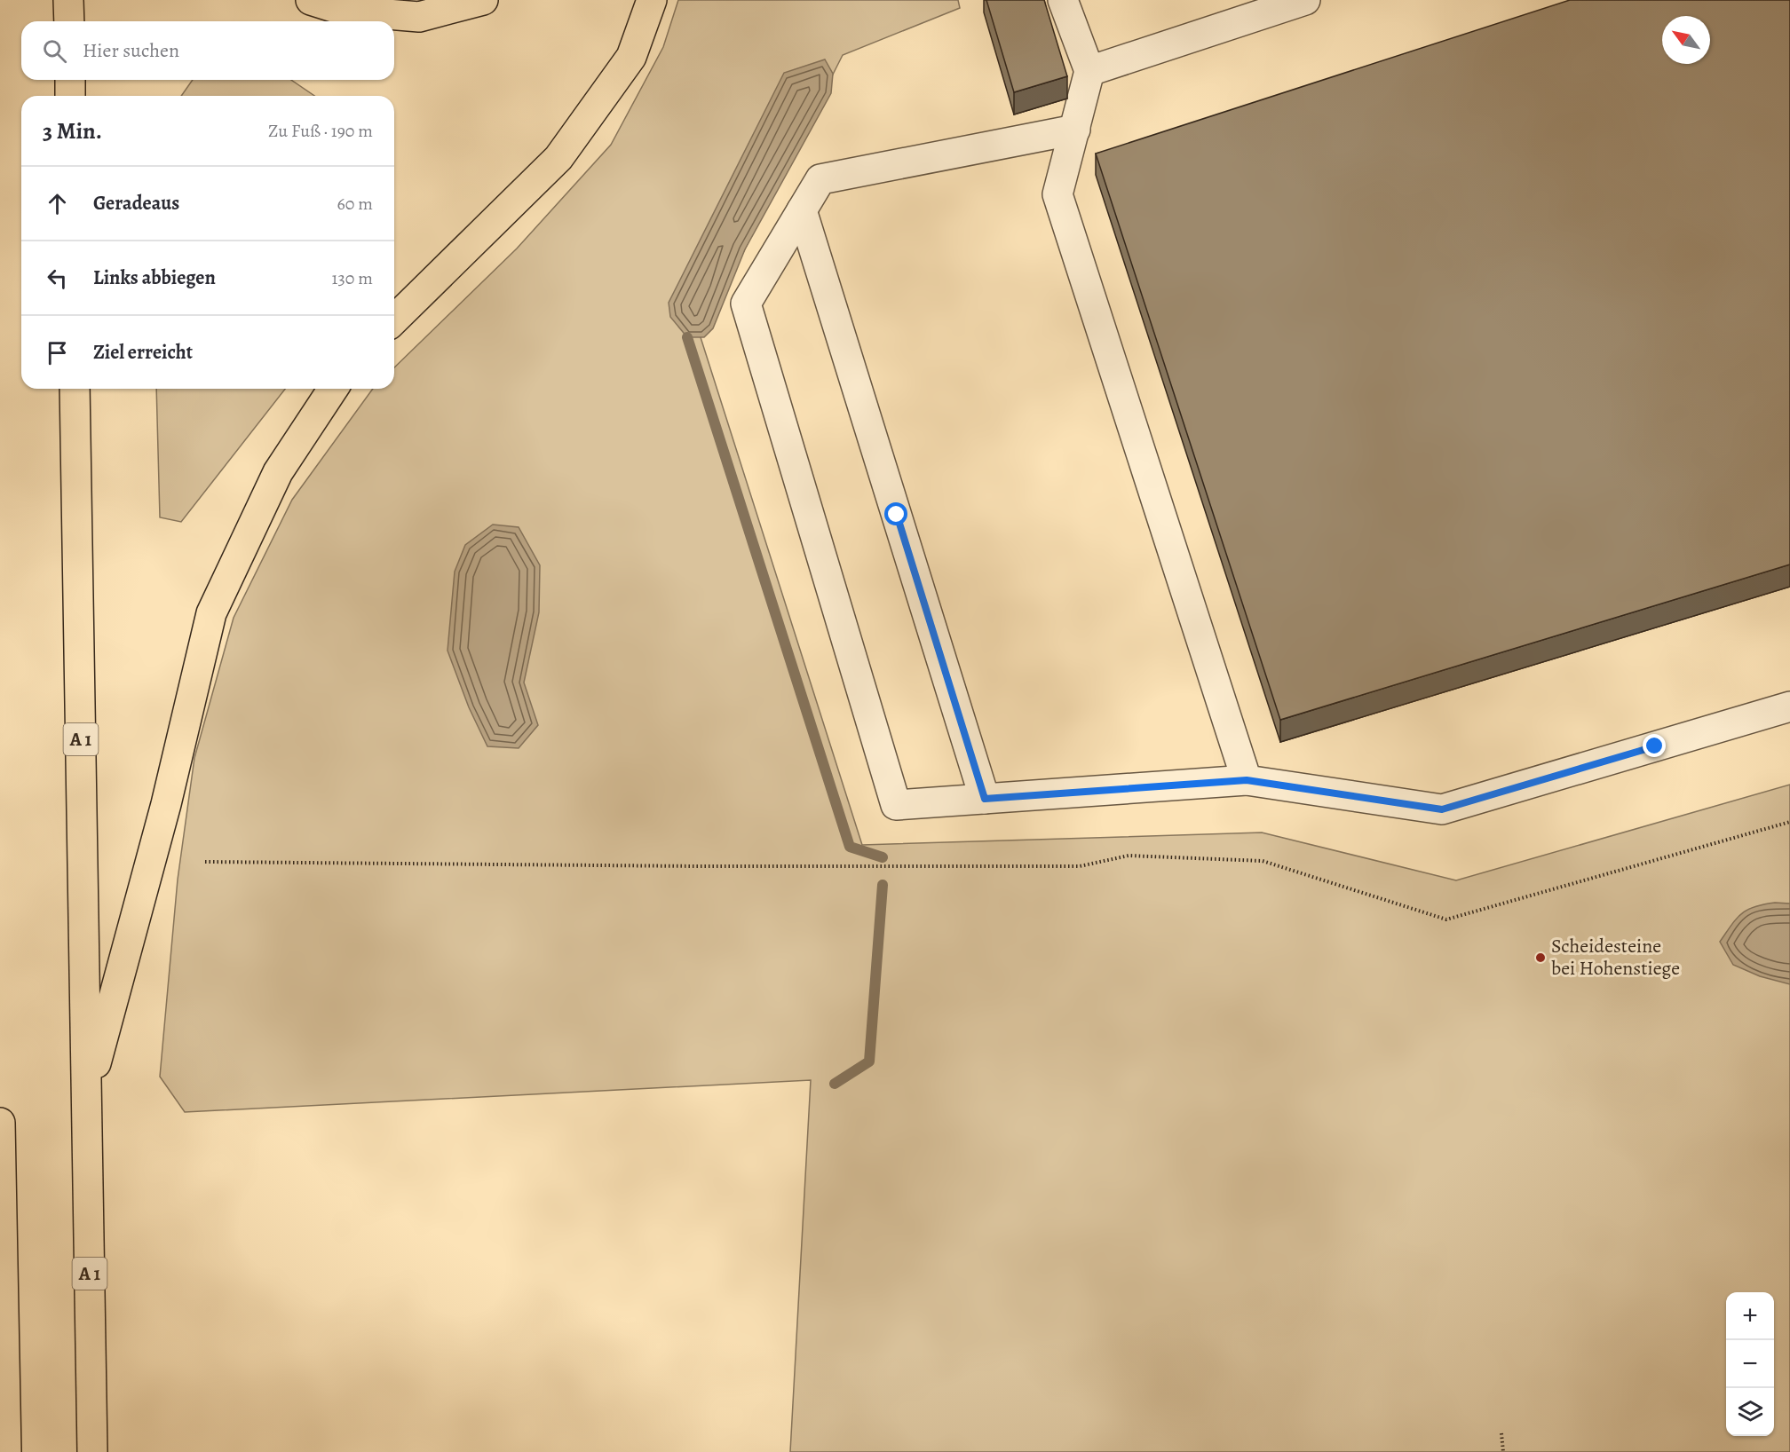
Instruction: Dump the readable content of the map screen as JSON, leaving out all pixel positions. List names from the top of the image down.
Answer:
{
  "streets": {
    "highway": ["A 1"]
  },
  "places": ["Scheidesteine bei Hohenstiege"],
  "north": "top left",
  "page": {
    "search": "Hier suchen",
    "heading": ["3 Min.", "Zu Fuß · 190 m"],
    "list": [
      ["Geradeaus", "60 m"],
      ["Links abbiegen", "130 m"],
      "Ziel erreicht"
    ],
    "map_buttons": ["+", "−"]
  }
}
